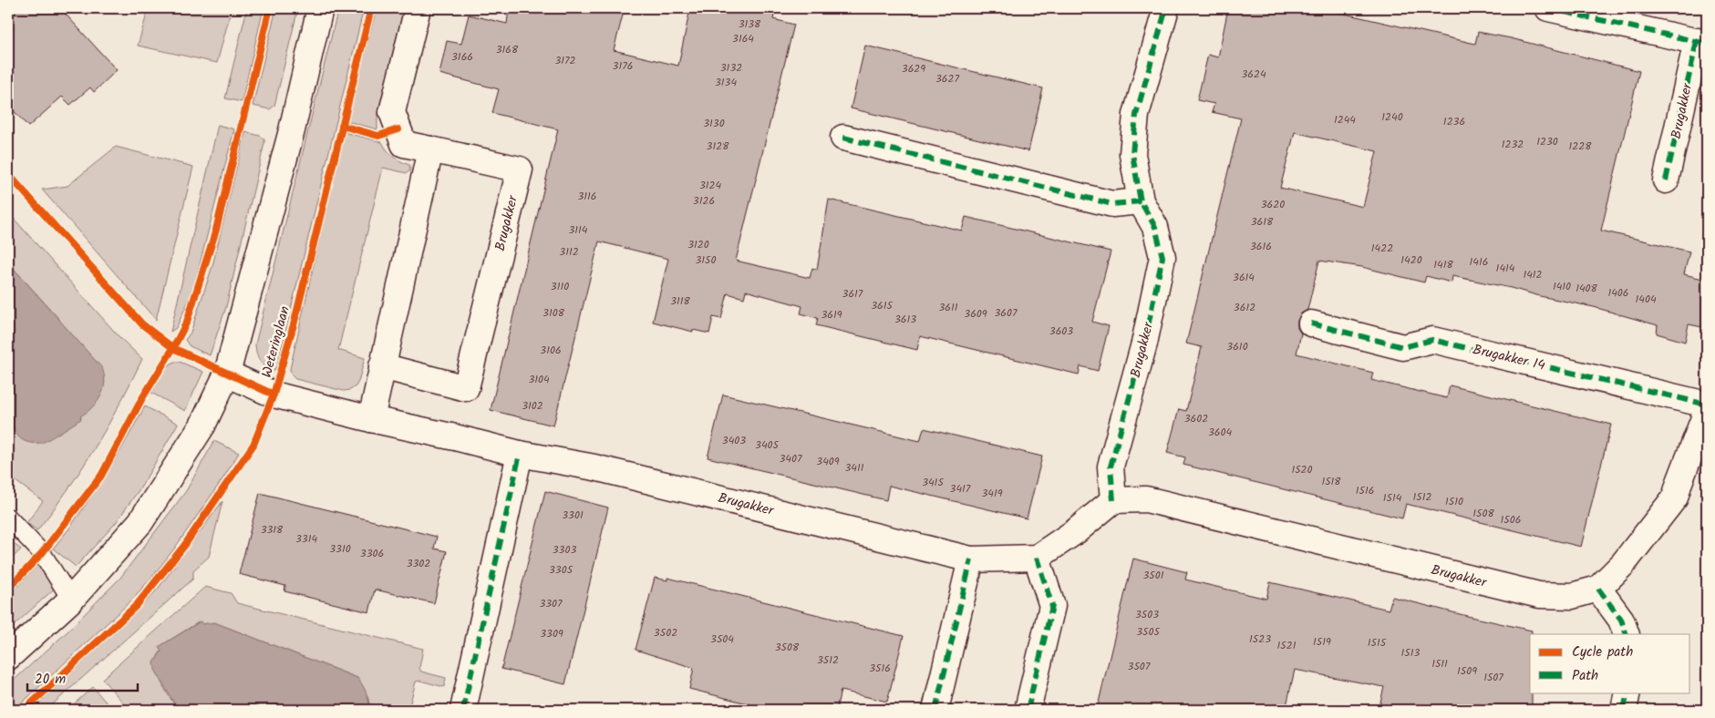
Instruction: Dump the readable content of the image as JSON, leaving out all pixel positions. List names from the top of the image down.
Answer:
{
  "streets": {
    "street": ["Brugakker", "Brugakker 14"],
    "cycle path": ["Weteringlaan"]
  },
  "house_numbers": [
    "3138",
    "3164",
    "3168",
    "3166",
    "3172",
    "3176",
    "3132",
    "3629",
    "3624",
    "3627",
    "3134",
    "1240",
    "1244",
    "1236",
    "3130",
    "1230",
    "1232",
    "3128",
    "1228",
    "3124",
    "3116",
    "3126",
    "3620",
    "3618",
    "3114",
    "3120",
    "3616",
    "1422",
    "3112",
    "3150",
    "1420",
    "1416",
    "1418",
    "1414",
    "1412",
    "3614",
    "3110",
    "1410",
    "1408",
    "1406",
    "3617",
    "1404",
    "3118",
    "3615",
    "3611",
    "3612",
    "3108",
    "3607",
    "3609",
    "3619",
    "3613",
    "3603",
    "3610",
    "3106",
    "3104",
    "3102",
    "3602",
    "3604",
    "3403",
    "3405",
    "3407",
    "3409",
    "3411",
    "1520",
    "1518",
    "3415",
    "3417",
    "1516",
    "3419",
    "1512",
    "1514",
    "1510",
    "1508",
    "3301",
    "1506",
    "3318",
    "3314",
    "3310",
    "3303",
    "3306",
    "3302",
    "3305",
    "3501",
    "3307",
    "3503",
    "3505",
    "3502",
    "3309",
    "3504",
    "1523",
    "1519",
    "1515",
    "1521",
    "3508",
    "1513",
    "3512",
    "1511",
    "3507",
    "3516",
    "1509",
    "1507"
  ],
  "legend": ["Cycle path", "Path"],
  "scale_bar": "20 m"
}
